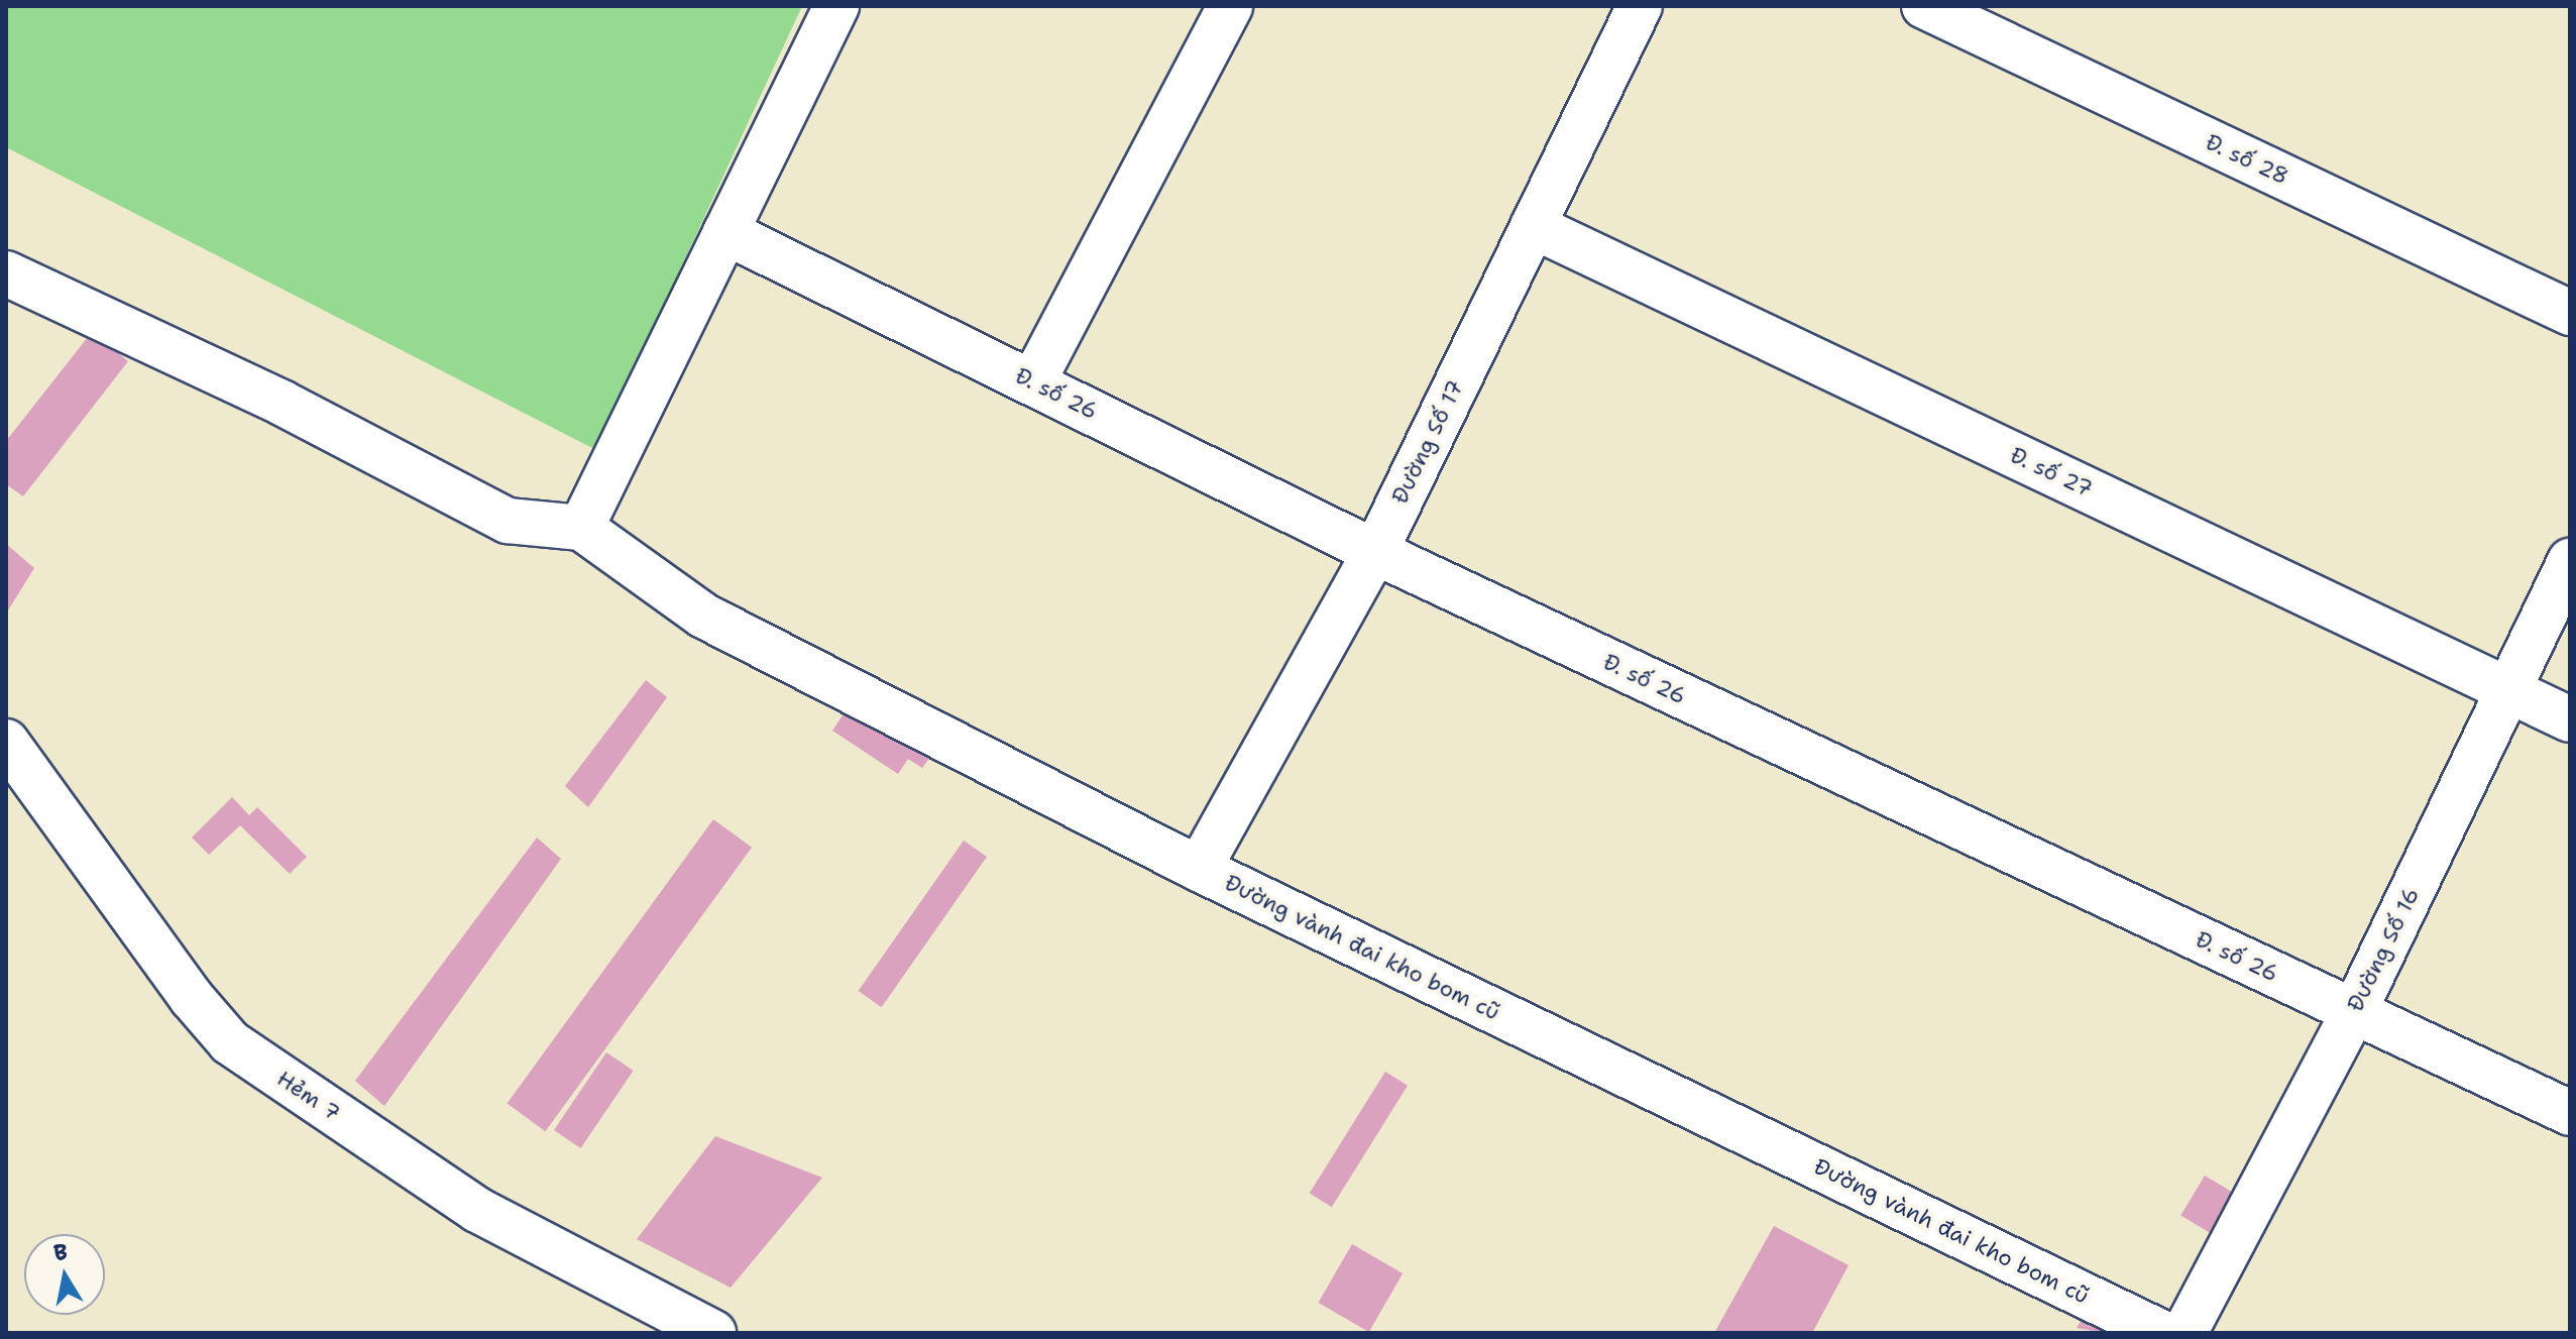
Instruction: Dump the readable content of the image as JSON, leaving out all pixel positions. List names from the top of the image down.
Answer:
{
  "streets": {
    "street": [
      "Đ. số 28",
      "Đ. số 26",
      "Đường Số 17",
      "Đ. số 27",
      "Đường vành đai kho bom cũ",
      "Đường Số 16",
      "Hẻm 7"
    ]
  },
  "crossings": [
    ["Đ. số 26", "Đường Số 17"],
    ["Đ. số 26", "Đường Số 16"],
    ["Đường Số 17", "Đ. số 27"],
    ["Đường Số 17", "Đường vành đai kho bom cũ"],
    ["Đ. số 27", "Đường Số 16"]
  ],
  "north": "top"
}
